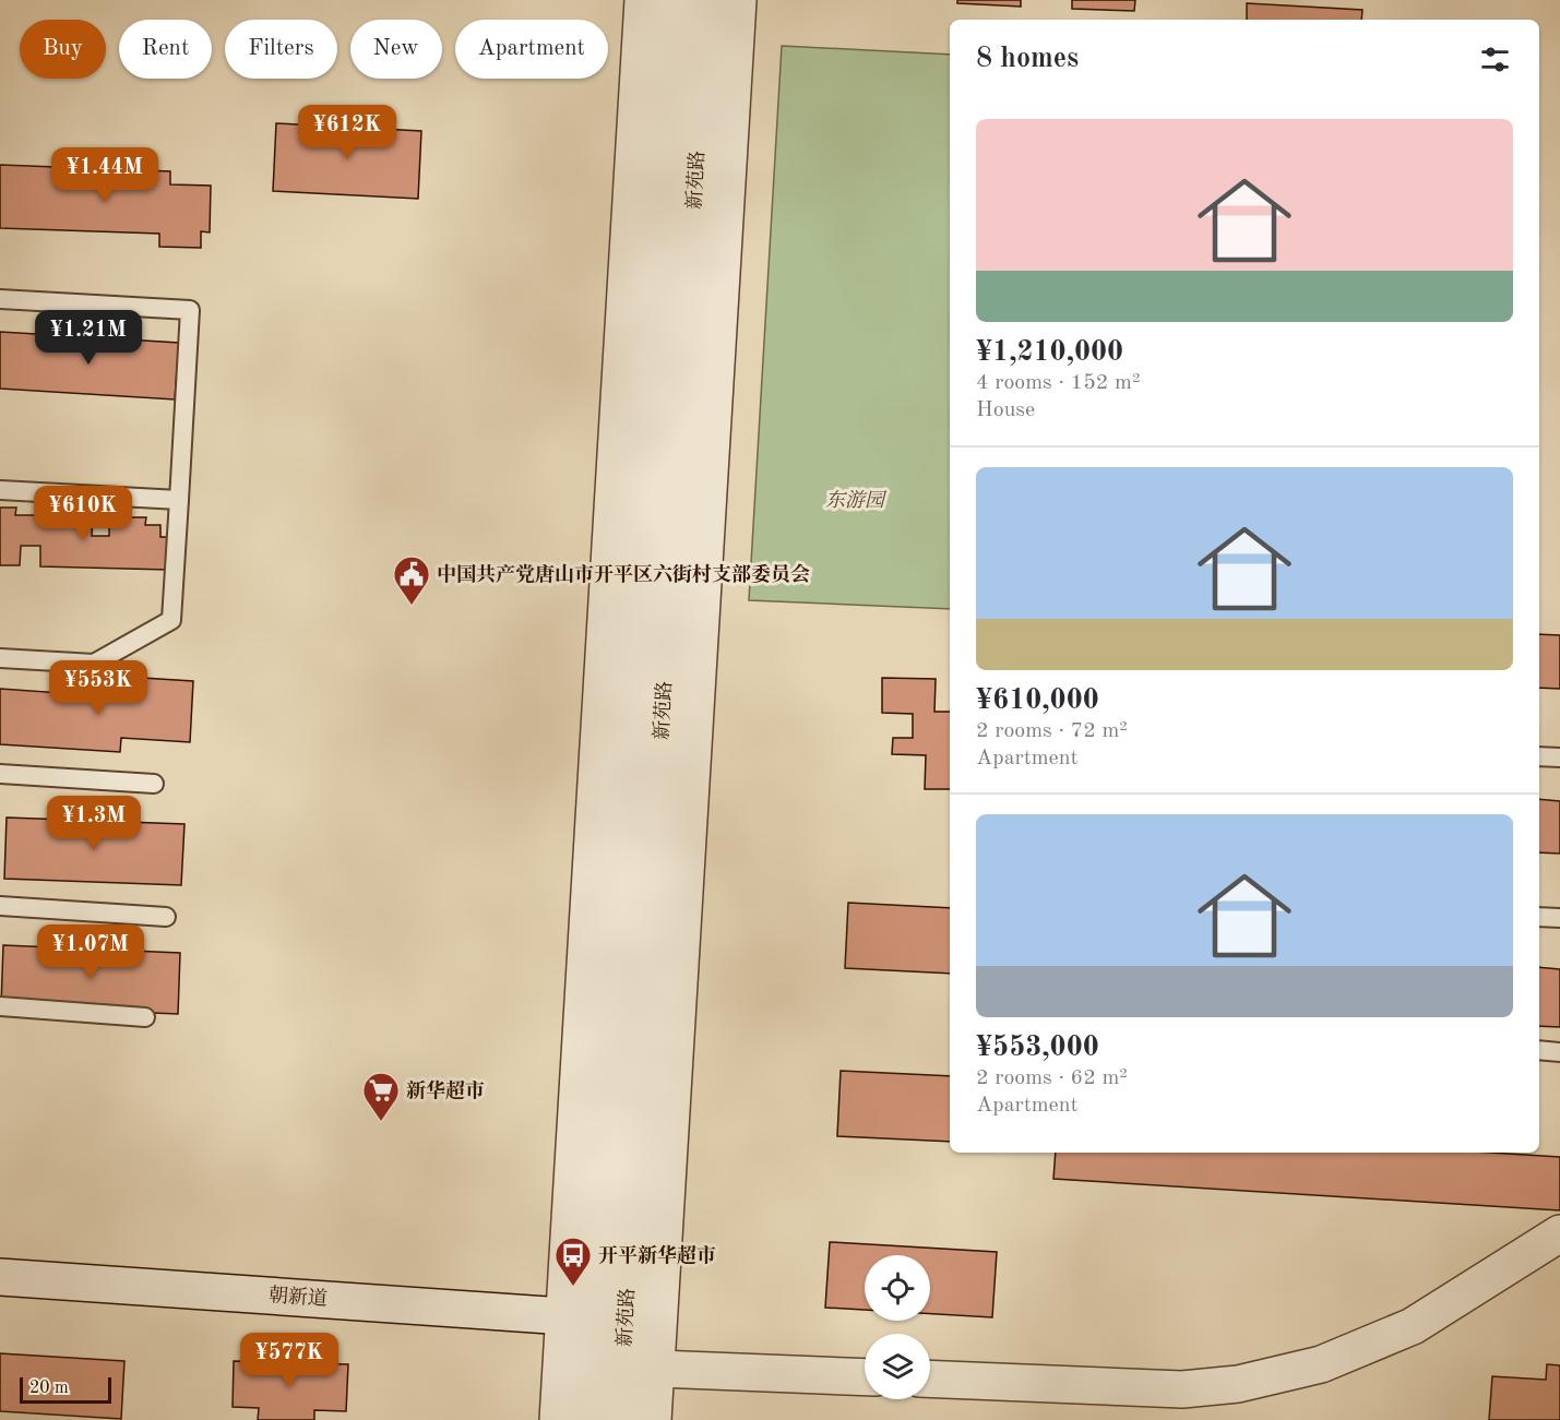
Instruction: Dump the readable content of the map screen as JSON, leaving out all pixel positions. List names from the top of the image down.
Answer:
{
  "streets": {
    "street": ["新苑路", "朝新道"]
  },
  "crossings": [
    ["新苑路", "朝新道"]
  ],
  "parks": ["东游园"],
  "places": {
    "public building": ["中国共产党唐山市开平区六街村支部委员会"],
    "supermarket": ["新华超市"],
    "bus stop": ["开平新华超市"]
  },
  "scale_bar": "20 m",
  "page": {
    "chip": [
      "Buy",
      "Rent",
      "Filters",
      "New",
      "Apartment"
    ],
    "heading": "8 homes",
    "list": [
      {
        "name": "¥1,210,000",
        "note": "4 rooms · 152 m² · House"
      },
      {
        "name": "¥610,000",
        "note": "2 rooms · 72 m² · Apartment"
      },
      {
        "name": "¥553,000",
        "note": "2 rooms · 62 m² · Apartment"
      }
    ],
    "price": [
      "¥612K",
      "¥1.44M",
      "¥1.21M",
      "¥610K",
      "¥553K",
      "¥1.3M",
      "¥1.07M",
      "¥577K"
    ],
    "scale": "20 m"
  }
}
